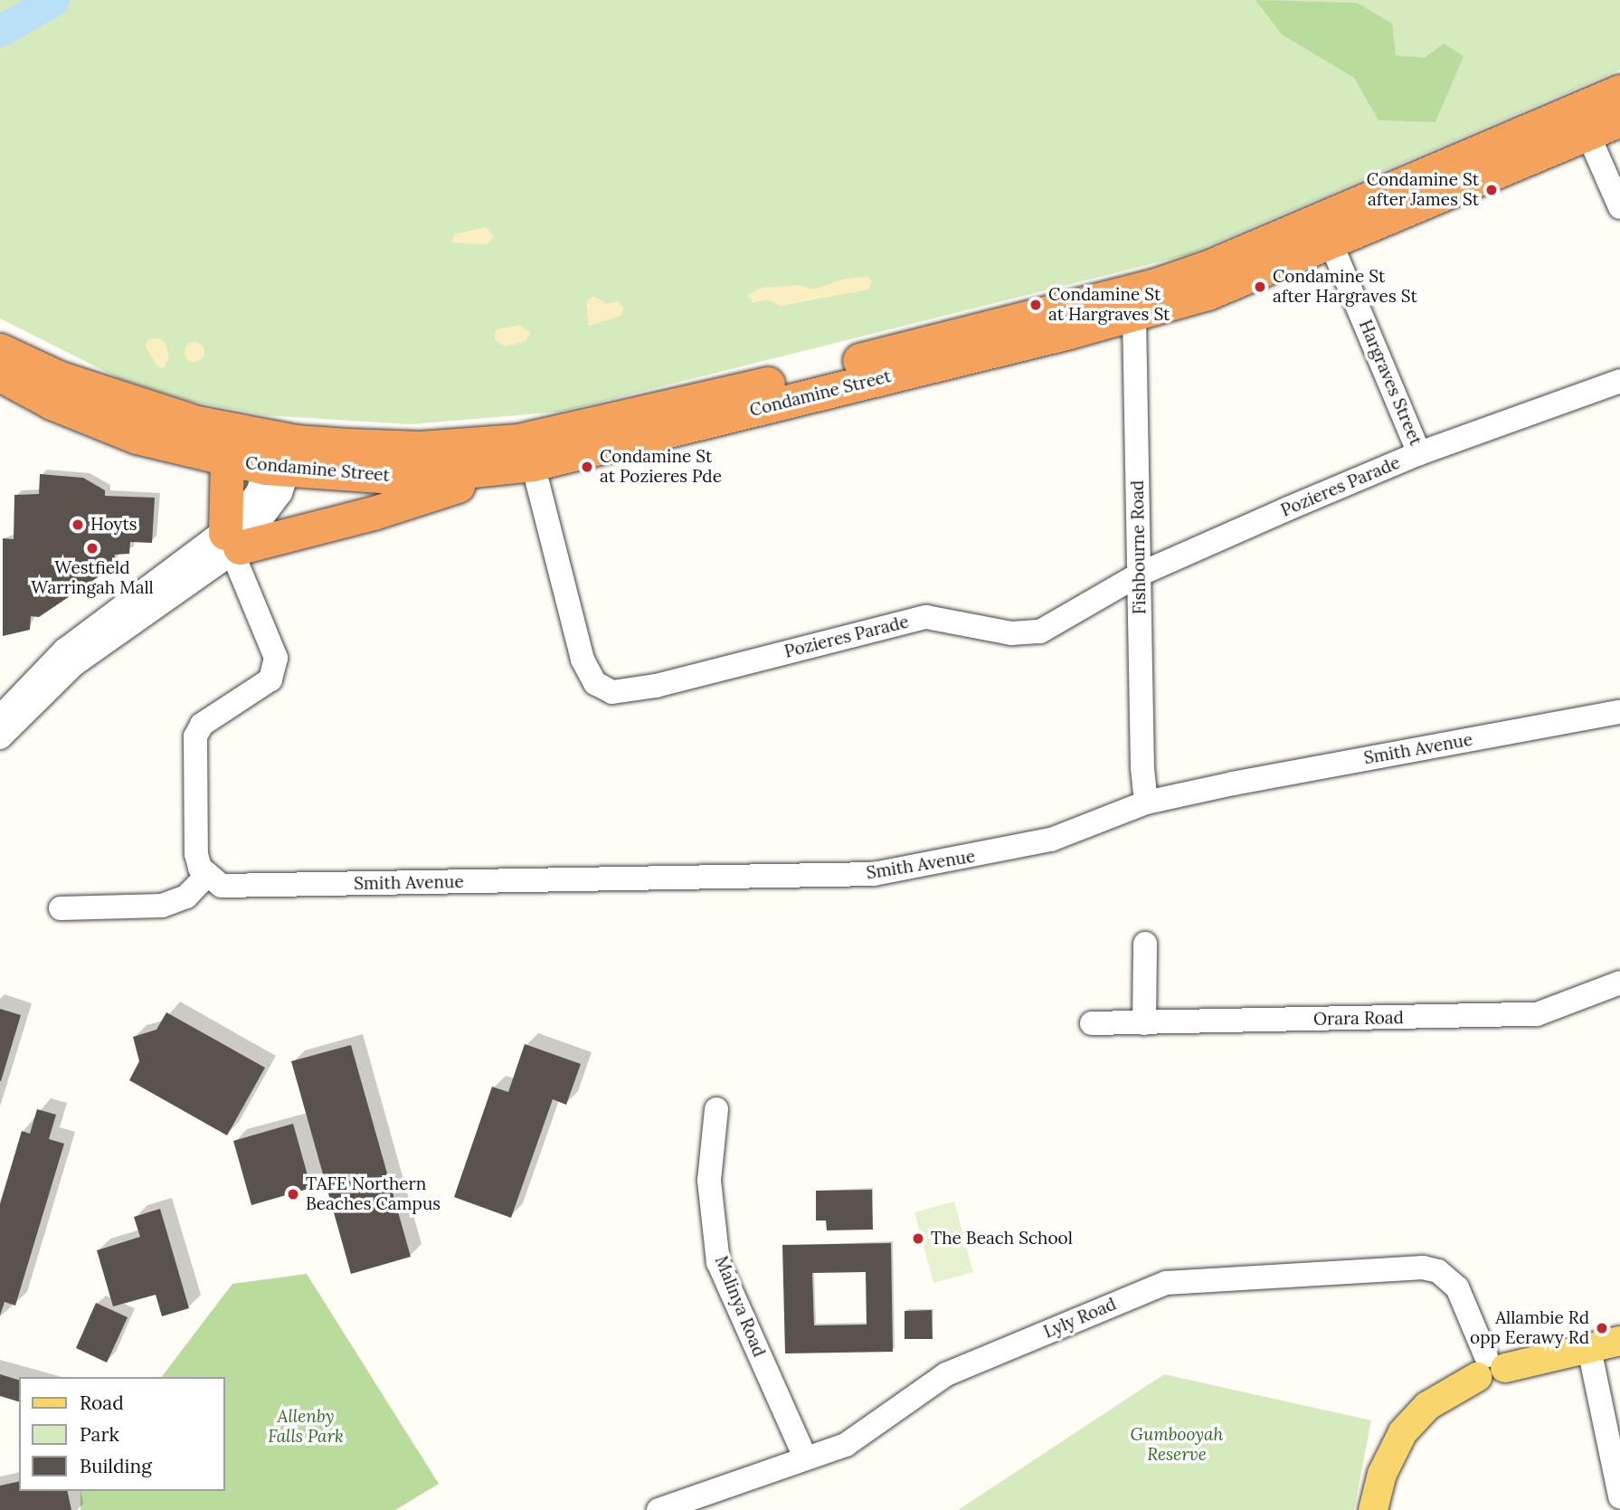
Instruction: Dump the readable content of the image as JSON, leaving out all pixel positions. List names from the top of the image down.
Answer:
{
  "streets": {
    "highway": ["Condamine Street"],
    "street": [
      "Hargraves Street",
      "Pozieres Parade",
      "Fishbourne Road",
      "Smith Avenue",
      "Orara Road",
      "Malinya Road",
      "Lyly Road"
    ]
  },
  "crossings": [
    ["Hargraves Street", "Condamine Street"],
    ["Hargraves Street", "Pozieres Parade"],
    ["Condamine Street", "Pozieres Parade"],
    ["Condamine Street", "Fishbourne Road"],
    ["Pozieres Parade", "Fishbourne Road"],
    ["Fishbourne Road", "Smith Avenue"],
    ["Malinya Road", "Lyly Road"]
  ],
  "parks": ["Allenby Falls Park", "Gumbooyah Reserve"],
  "places": [
    "Condamine St after James St",
    "Condamine St after Hargraves St",
    "Condamine St at Hargraves St",
    "Condamine St at Pozieres Pde",
    "Hoyts",
    "Westfield Warringah Mall",
    "TAFE Northern Beaches Campus",
    "The Beach School",
    "Allambie Rd opp Eerawy Rd"
  ],
  "legend": ["Road", "Park", "Building"]
}
